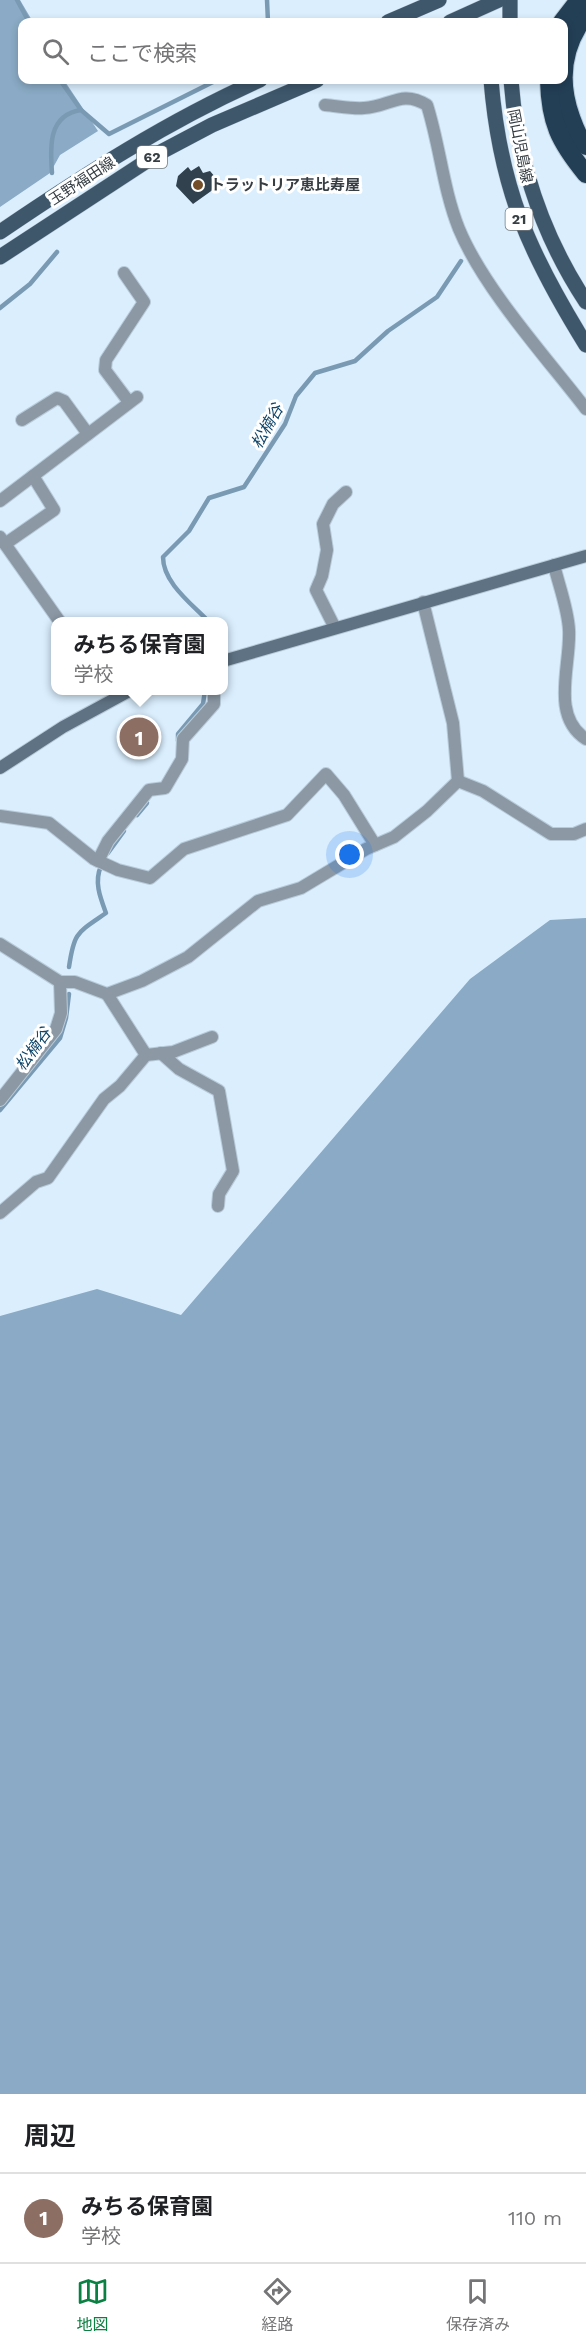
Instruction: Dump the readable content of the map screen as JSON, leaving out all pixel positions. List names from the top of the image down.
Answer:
{
  "streets": {
    "main road": [
      "岡山児島線",
      "62",
      "玉野福田線",
      "21"
    ]
  },
  "water": ["松楠谷"],
  "places": ["トラットリア恵比寿屋"],
  "page": {
    "search": "ここで検索",
    "popup": ["みちる保育園", "学校"],
    "pins": "1",
    "heading": "周辺",
    "list": [
      {
        "mark": "1",
        "name": "みちる保育園",
        "note": "学校",
        "value": "110 m"
      }
    ],
    "nav": ["地図", "経路", "保存済み"]
  }
}
